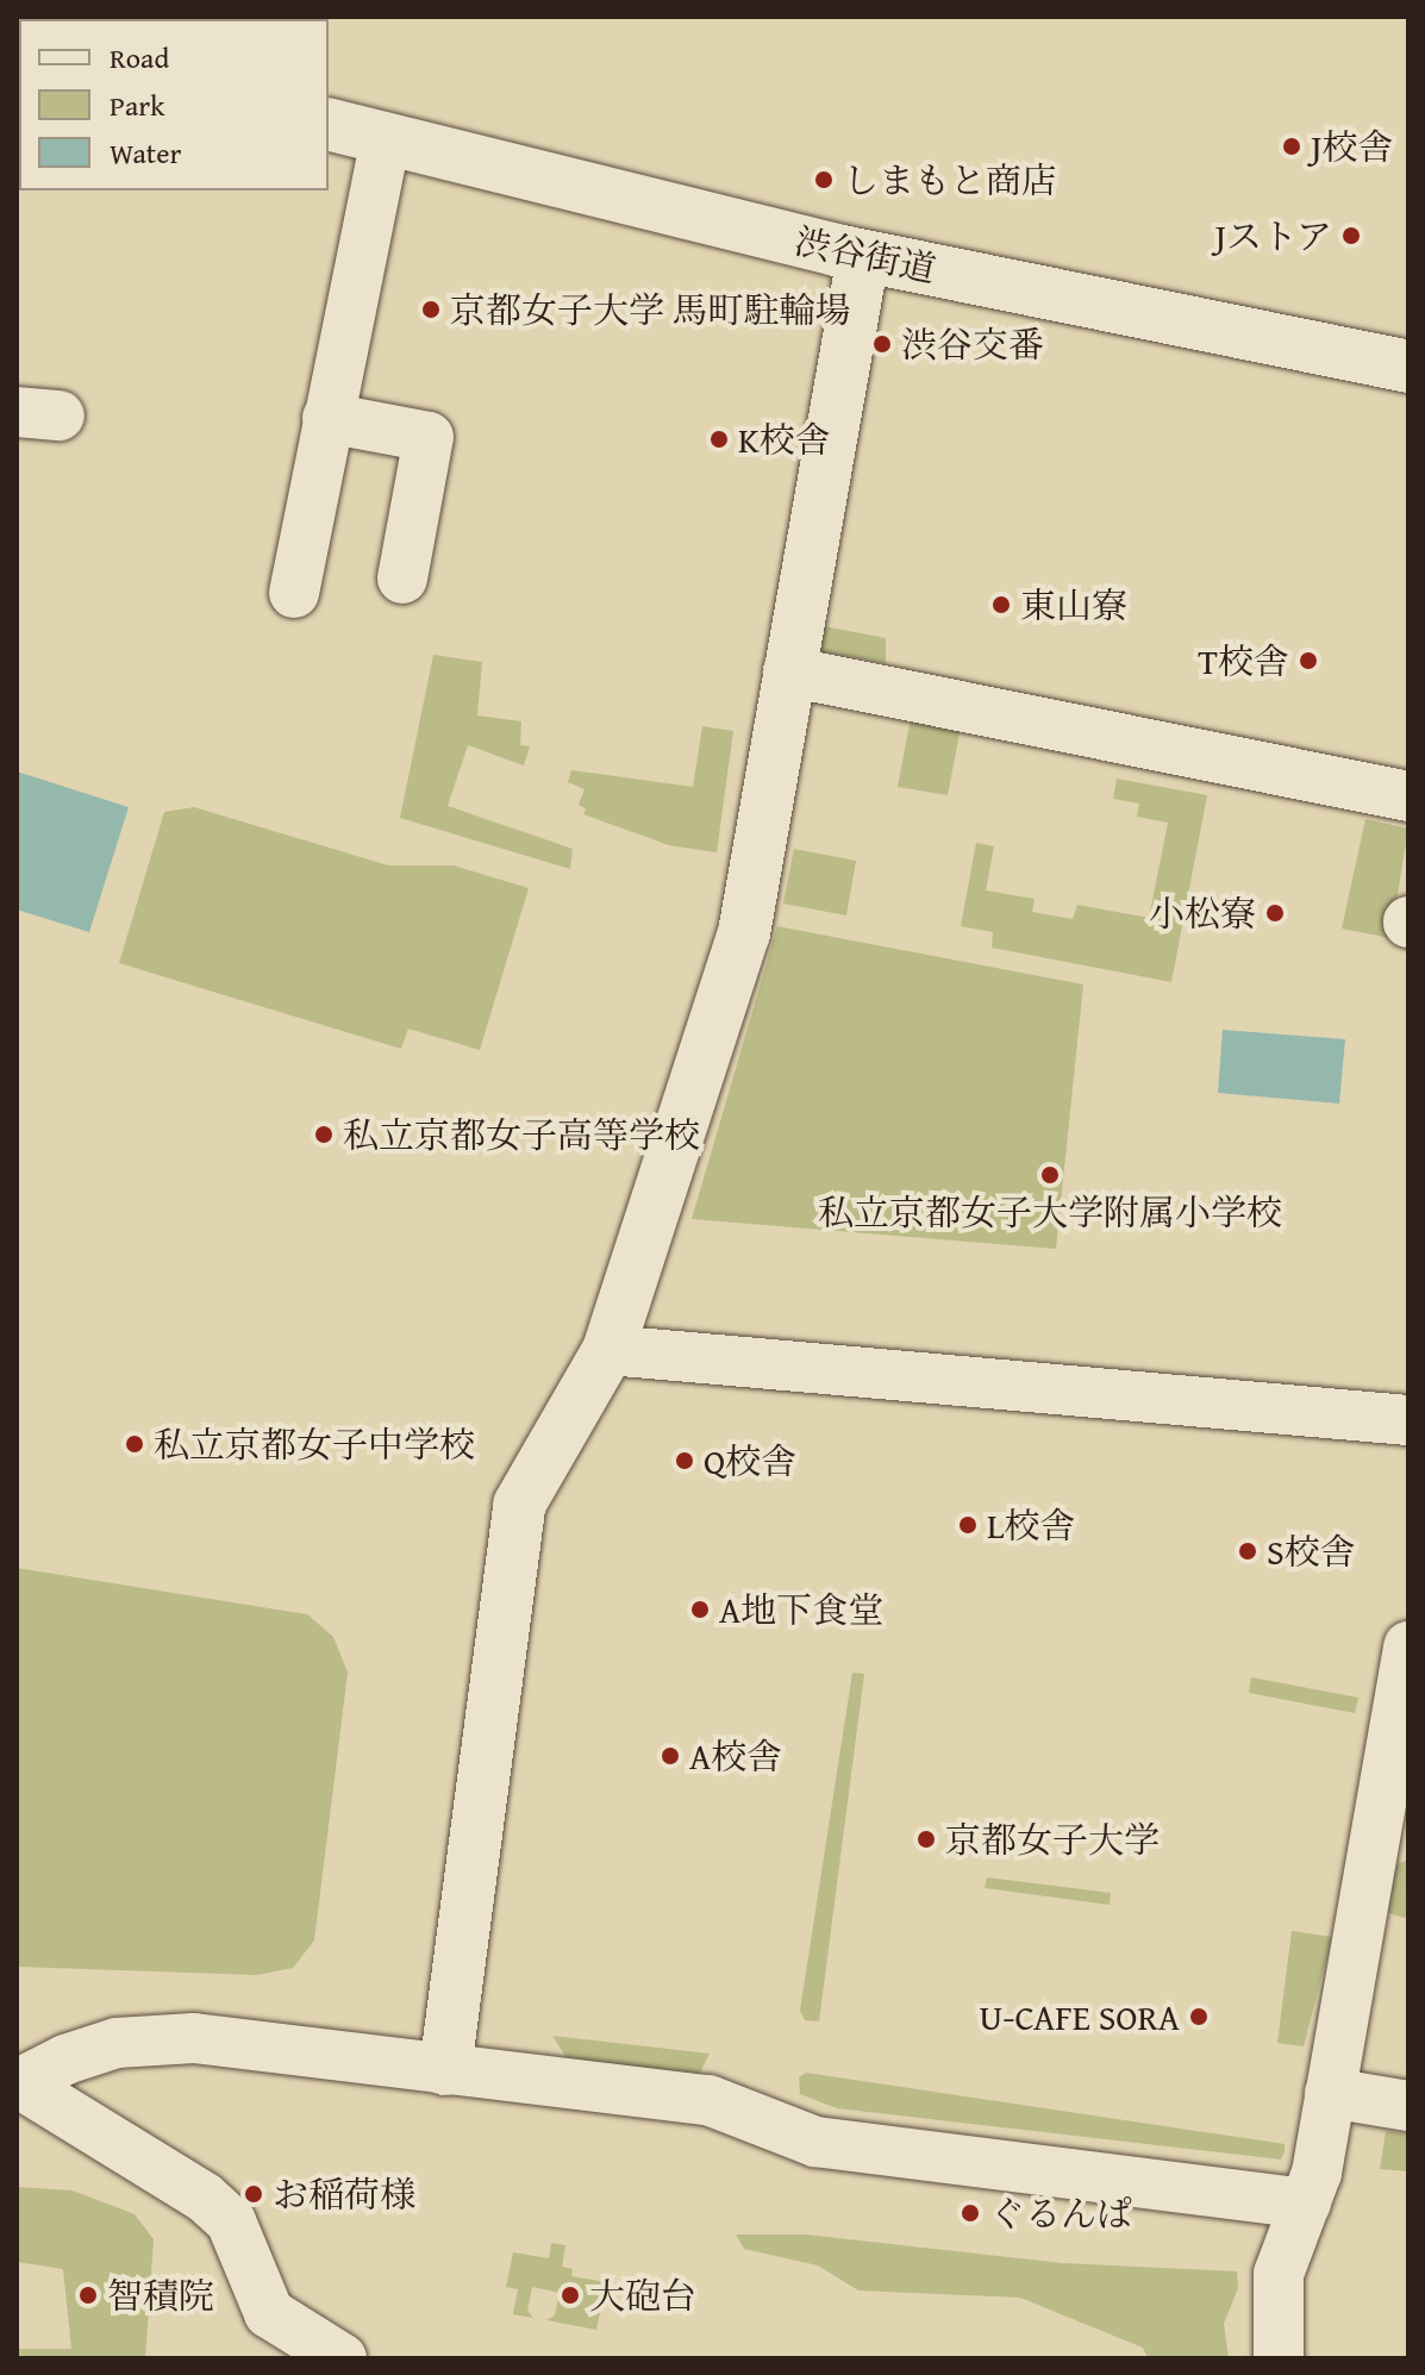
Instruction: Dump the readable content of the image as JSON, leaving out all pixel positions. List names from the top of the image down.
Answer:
{
  "streets": {
    "street": ["渋谷街道"]
  },
  "places": [
    "J校舎",
    "しまもと商店",
    "Jストア",
    "京都女子大学 馬町駐輪場",
    "渋谷交番",
    "K校舎",
    "東山寮",
    "T校舎",
    "小松寮",
    "私立京都女子高等学校",
    "私立京都女子大学附属小学校",
    "私立京都女子中学校",
    "Q校舎",
    "L校舎",
    "S校舎",
    "A地下食堂",
    "A校舎",
    "京都女子大学",
    "U-CAFE SORA",
    "お稲荷様",
    "ぐるんぱ",
    "智積院",
    "大砲台"
  ],
  "legend": ["Road", "Park", "Water"]
}
